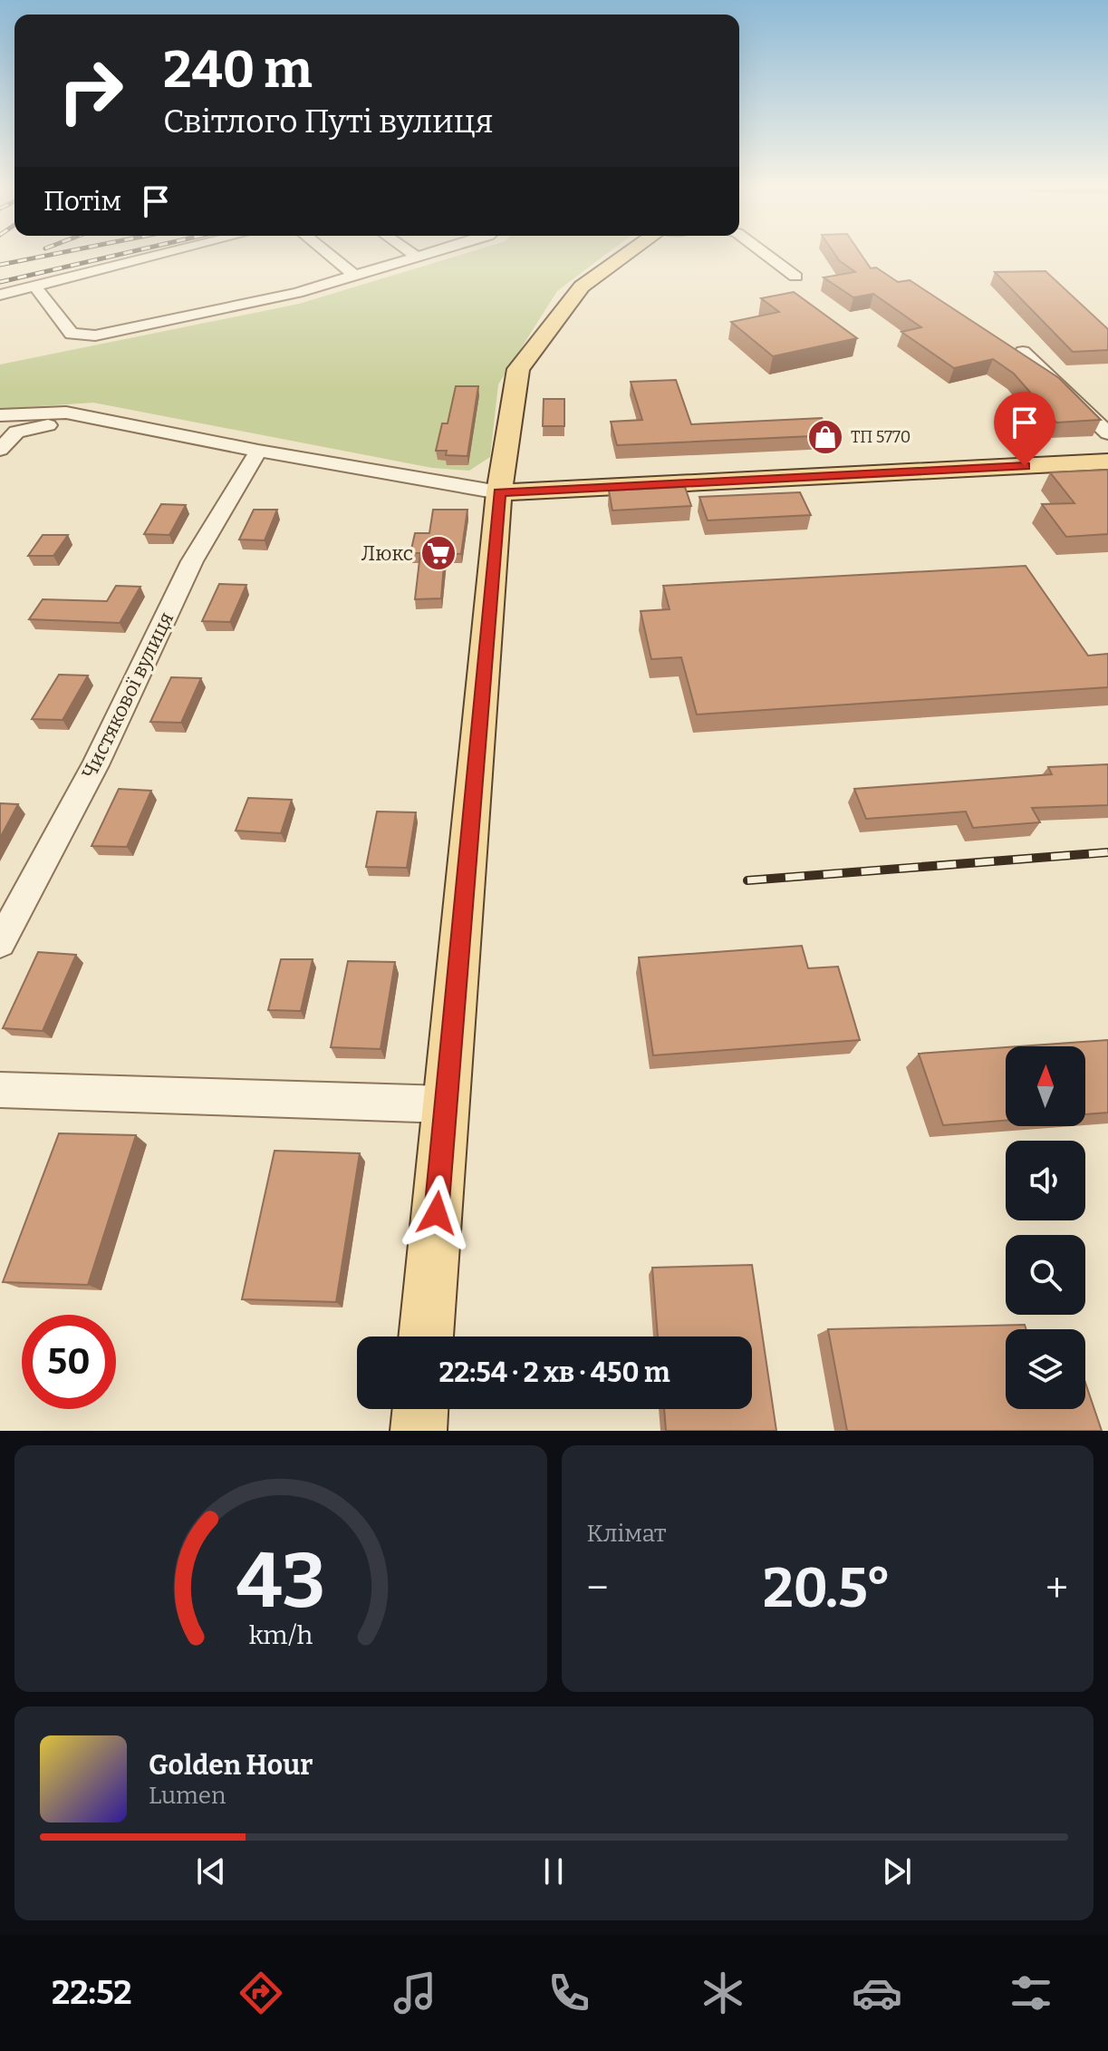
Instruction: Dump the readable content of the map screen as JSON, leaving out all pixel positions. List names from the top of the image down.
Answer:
{
  "streets": {
    "street": ["Чистякової вулиця"]
  },
  "places": {
    "shop": ["ТП 5770"],
    "supermarket": ["Люкс"]
  },
  "north": "top",
  "page": {
    "turn": ["240 m", "Світлого Путі вулиця"],
    "then": "Потім",
    "limit": "50",
    "trip": "22:54 · 2 хв · 450 m",
    "tile": "Клімат",
    "heat": ["−", "20.5°", "+"],
    "song": ["Golden Hour", "Lumen"],
    "tabs": "22:52",
    "gauge": ["43", "km/h"]
  }
}
